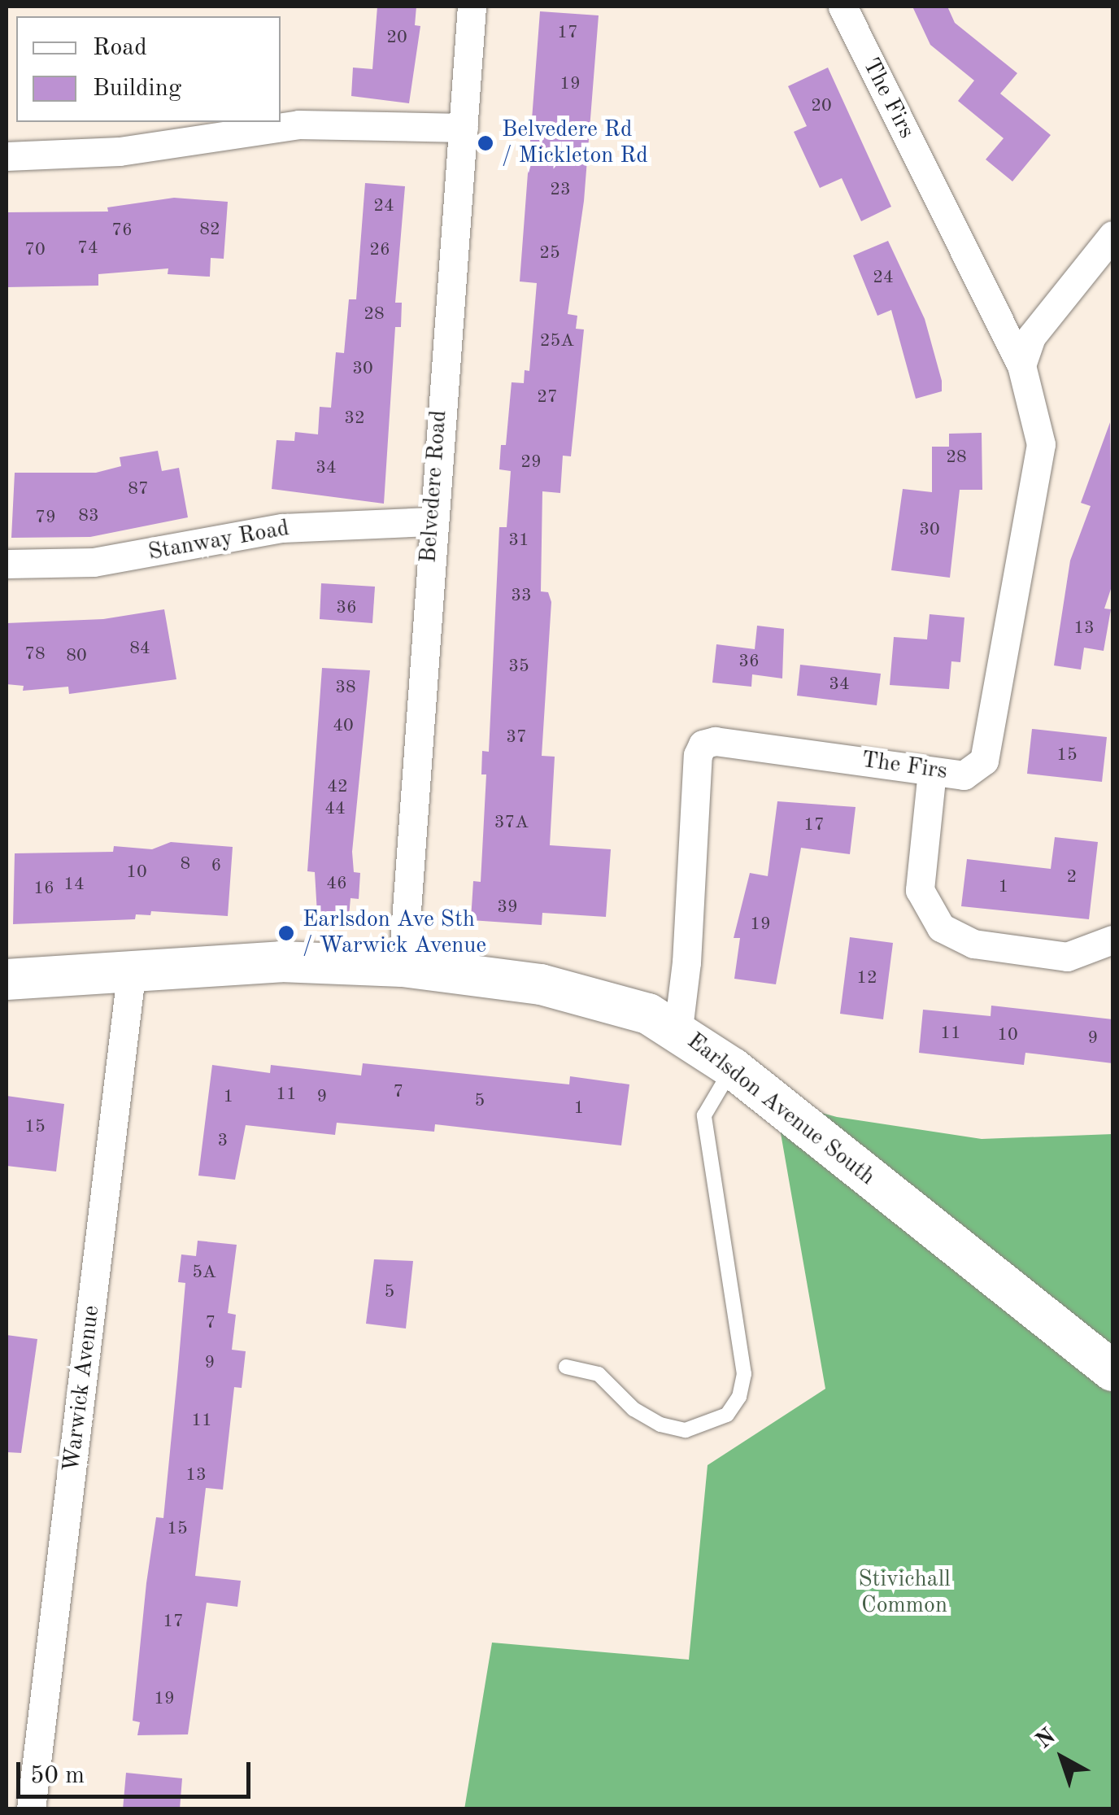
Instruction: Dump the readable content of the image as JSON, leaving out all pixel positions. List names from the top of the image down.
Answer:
{
  "streets": {
    "main road": ["Earlsdon Avenue South"],
    "street": [
      "The Firs",
      "Belvedere Road",
      "Stanway Road",
      "Warwick Avenue"
    ]
  },
  "crossings": [
    ["The Firs", "Earlsdon Avenue South"],
    ["Belvedere Road", "Stanway Road"],
    ["Belvedere Road", "Earlsdon Avenue South"],
    ["Earlsdon Avenue South", "Warwick Avenue"]
  ],
  "parks": ["Stivichall Common"],
  "places": ["Belvedere Rd / Mickleton Rd", "Earlsdon Ave Sth / Warwick Avenue"],
  "house_numbers": [
    "17",
    "20",
    "19",
    "20",
    "23",
    "24",
    "82",
    "76",
    "74",
    "70",
    "26",
    "25",
    "24",
    "28",
    "25A",
    "30",
    "27",
    "32",
    "28",
    "29",
    "34",
    "87",
    "83",
    "79",
    "30",
    "31",
    "33",
    "36",
    "13",
    "84",
    "78",
    "80",
    "36",
    "35",
    "34",
    "38",
    "40",
    "37",
    "15",
    "42",
    "44",
    "37A",
    "17",
    "8",
    "6",
    "10",
    "2",
    "46",
    "14",
    "1",
    "16",
    "39",
    "19",
    "12",
    "11",
    "10",
    "9",
    "7",
    "11",
    "1",
    "9",
    "5",
    "1",
    "15",
    "3",
    "5A",
    "5",
    "7",
    "9",
    "11",
    "13",
    "15",
    "17",
    "19"
  ],
  "legend": ["Road", "Building"],
  "scale_bar": "50 m",
  "north": "top left"
}
